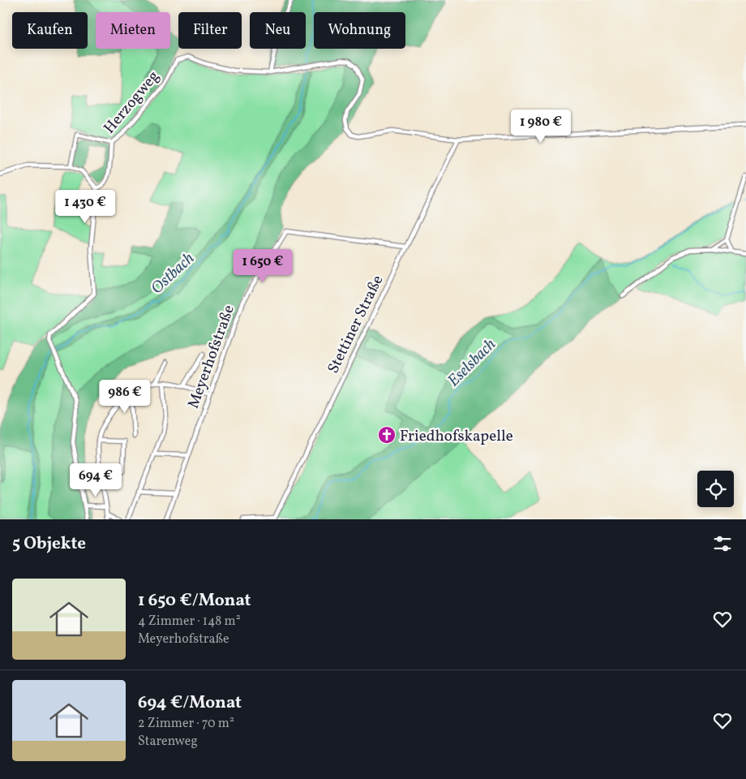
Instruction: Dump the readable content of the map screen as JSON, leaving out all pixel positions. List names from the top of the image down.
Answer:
{
  "streets": {
    "street": ["Herzogweg", "Stettiner Straße", "Meyerhofstraße"]
  },
  "crossings": [
    ["Stettiner Straße", "Meyerhofstraße"]
  ],
  "water": ["Ostbach", "Eselsbach"],
  "places": {
    "church": ["Friedhofskapelle"]
  },
  "page": {
    "chip": [
      "Kaufen",
      "Mieten",
      "Filter",
      "Neu",
      "Wohnung"
    ],
    "price": [
      "1 980 €",
      "1 430 €",
      "1 650 €",
      "986 €",
      "694 €"
    ],
    "heading": "5 Objekte",
    "list": [
      {
        "name": "1 650 €/Monat",
        "note": "4 Zimmer · 148 m² · Meyerhofstraße"
      },
      {
        "name": "694 €/Monat",
        "note": "2 Zimmer · 70 m² · Starenweg"
      }
    ]
  }
}
